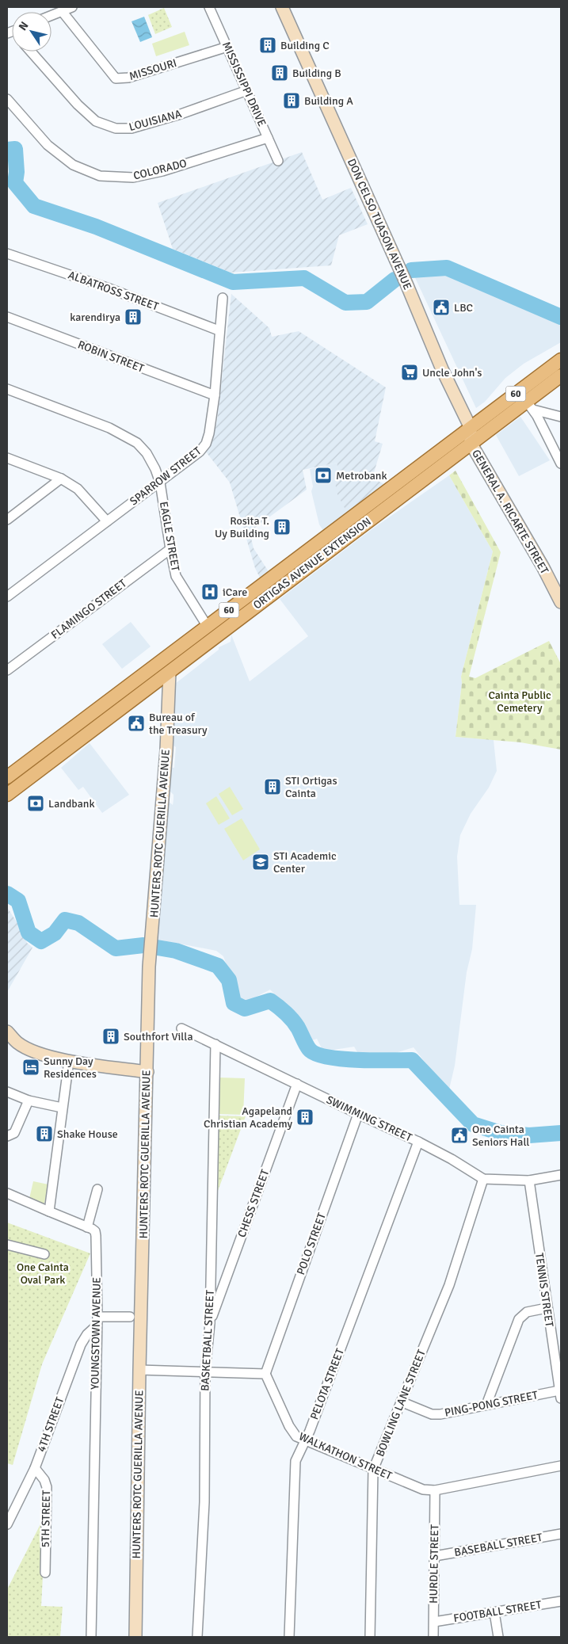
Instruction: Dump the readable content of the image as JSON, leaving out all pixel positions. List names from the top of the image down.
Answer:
{
  "streets": {
    "main road": ["60", "ORTIGAS AVENUE EXTENSION"],
    "street": [
      "MISSOURI",
      "MISSISSIPPI DRIVE",
      "LOUISIANA",
      "COLORADO",
      "DON CELSO TUASON AVENUE",
      "ALBATROSS STREET",
      "ROBIN STREET",
      "SPARROW STREET",
      "GENERAL A. RICARTE STREET",
      "EAGLE STREET",
      "FLAMINGO STREET",
      "HUNTERS ROTC GUERILLA AVENUE",
      "SWIMMING STREET",
      "CHESS STREET",
      "POLO STREET",
      "TENNIS STREET",
      "YOUNGSTOWN AVENUE",
      "BASKETBALL STREET",
      "PELOTA STREET",
      "BOWLING LANE STREET",
      "PING-PONG STREET",
      "4TH STREET",
      "WALKATHON STREET",
      "5TH STREET",
      "BASEBALL STREET",
      "HURDLE STREET",
      "FOOTBALL STREET"
    ]
  },
  "crossings": [
    ["MISSOURI", "MISSISSIPPI DRIVE"],
    ["MISSISSIPPI DRIVE", "LOUISIANA"],
    ["MISSISSIPPI DRIVE", "COLORADO"],
    ["DON CELSO TUASON AVENUE", "GENERAL A. RICARTE STREET"],
    ["DON CELSO TUASON AVENUE", "ORTIGAS AVENUE EXTENSION"],
    ["ALBATROSS STREET", "SPARROW STREET"],
    ["ROBIN STREET", "SPARROW STREET"],
    ["SPARROW STREET", "EAGLE STREET"],
    ["GENERAL A. RICARTE STREET", "ORTIGAS AVENUE EXTENSION"],
    ["EAGLE STREET", "ORTIGAS AVENUE EXTENSION"],
    ["EAGLE STREET", "FLAMINGO STREET"],
    ["ORTIGAS AVENUE EXTENSION", "HUNTERS ROTC GUERILLA AVENUE"],
    ["SWIMMING STREET", "CHESS STREET"],
    ["SWIMMING STREET", "POLO STREET"],
    ["SWIMMING STREET", "BASKETBALL STREET"],
    ["SWIMMING STREET", "PELOTA STREET"],
    ["SWIMMING STREET", "BOWLING LANE STREET"],
    ["CHESS STREET", "BASKETBALL STREET"],
    ["POLO STREET", "WALKATHON STREET"],
    ["TENNIS STREET", "PING-PONG STREET"],
    ["YOUNGSTOWN AVENUE", "4TH STREET"],
    ["PELOTA STREET", "WALKATHON STREET"],
    ["BOWLING LANE STREET", "PING-PONG STREET"],
    ["BOWLING LANE STREET", "WALKATHON STREET"],
    ["4TH STREET", "5TH STREET"],
    ["WALKATHON STREET", "HURDLE STREET"],
    ["BASEBALL STREET", "HURDLE STREET"],
    ["HURDLE STREET", "FOOTBALL STREET"]
  ],
  "parks": ["Cainta Public Cemetery", "One Cainta Oval Park"],
  "places": {
    "building": [
      "Building C",
      "Building B",
      "Building A",
      "karendirya",
      "Rosita T. Uy Building",
      "STI Ortigas Cainta",
      "Southfort Villa",
      "Agapeland Christian Academy",
      "Shake House"
    ],
    "public building": ["LBC", "Bureau of the Treasury", "One Cainta Seniors Hall"],
    "supermarket": ["Uncle John's"],
    "bank": ["Metrobank", "Landbank"],
    "hospital": ["iCare"],
    "school or university": ["STI Academic Center"],
    "hotel": ["Sunny Day Residences"]
  },
  "north": "top left"
}
